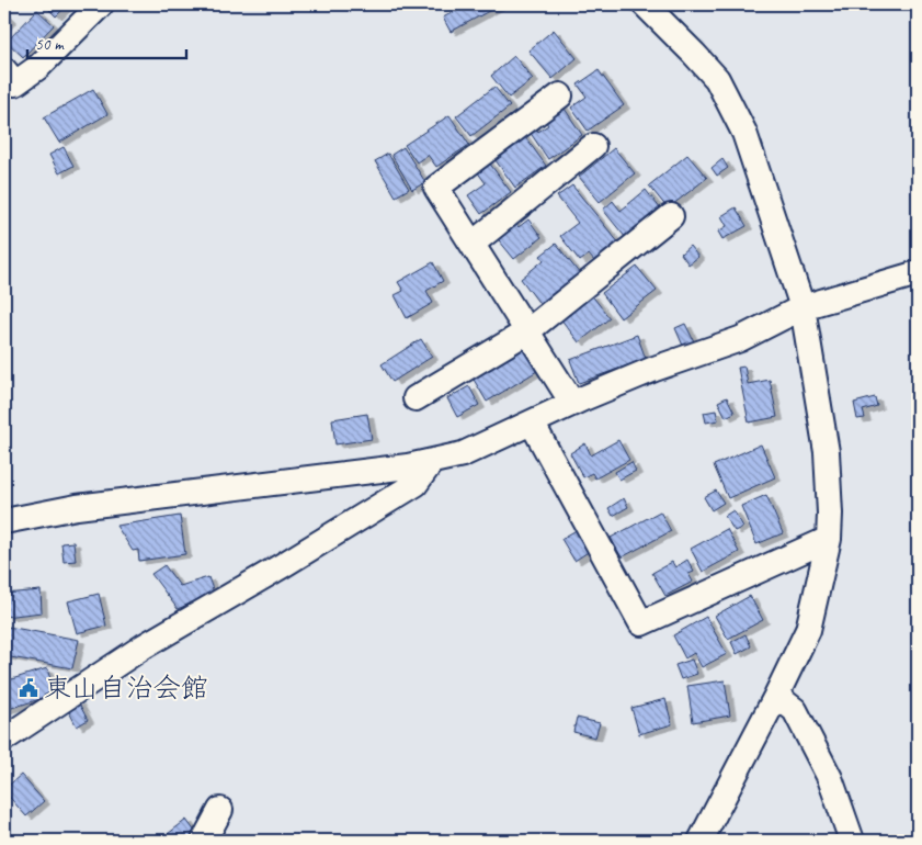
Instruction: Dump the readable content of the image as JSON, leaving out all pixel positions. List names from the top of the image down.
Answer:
{
  "places": {
    "public building": ["東山自治会館"]
  },
  "scale_bar": "50 m"
}
